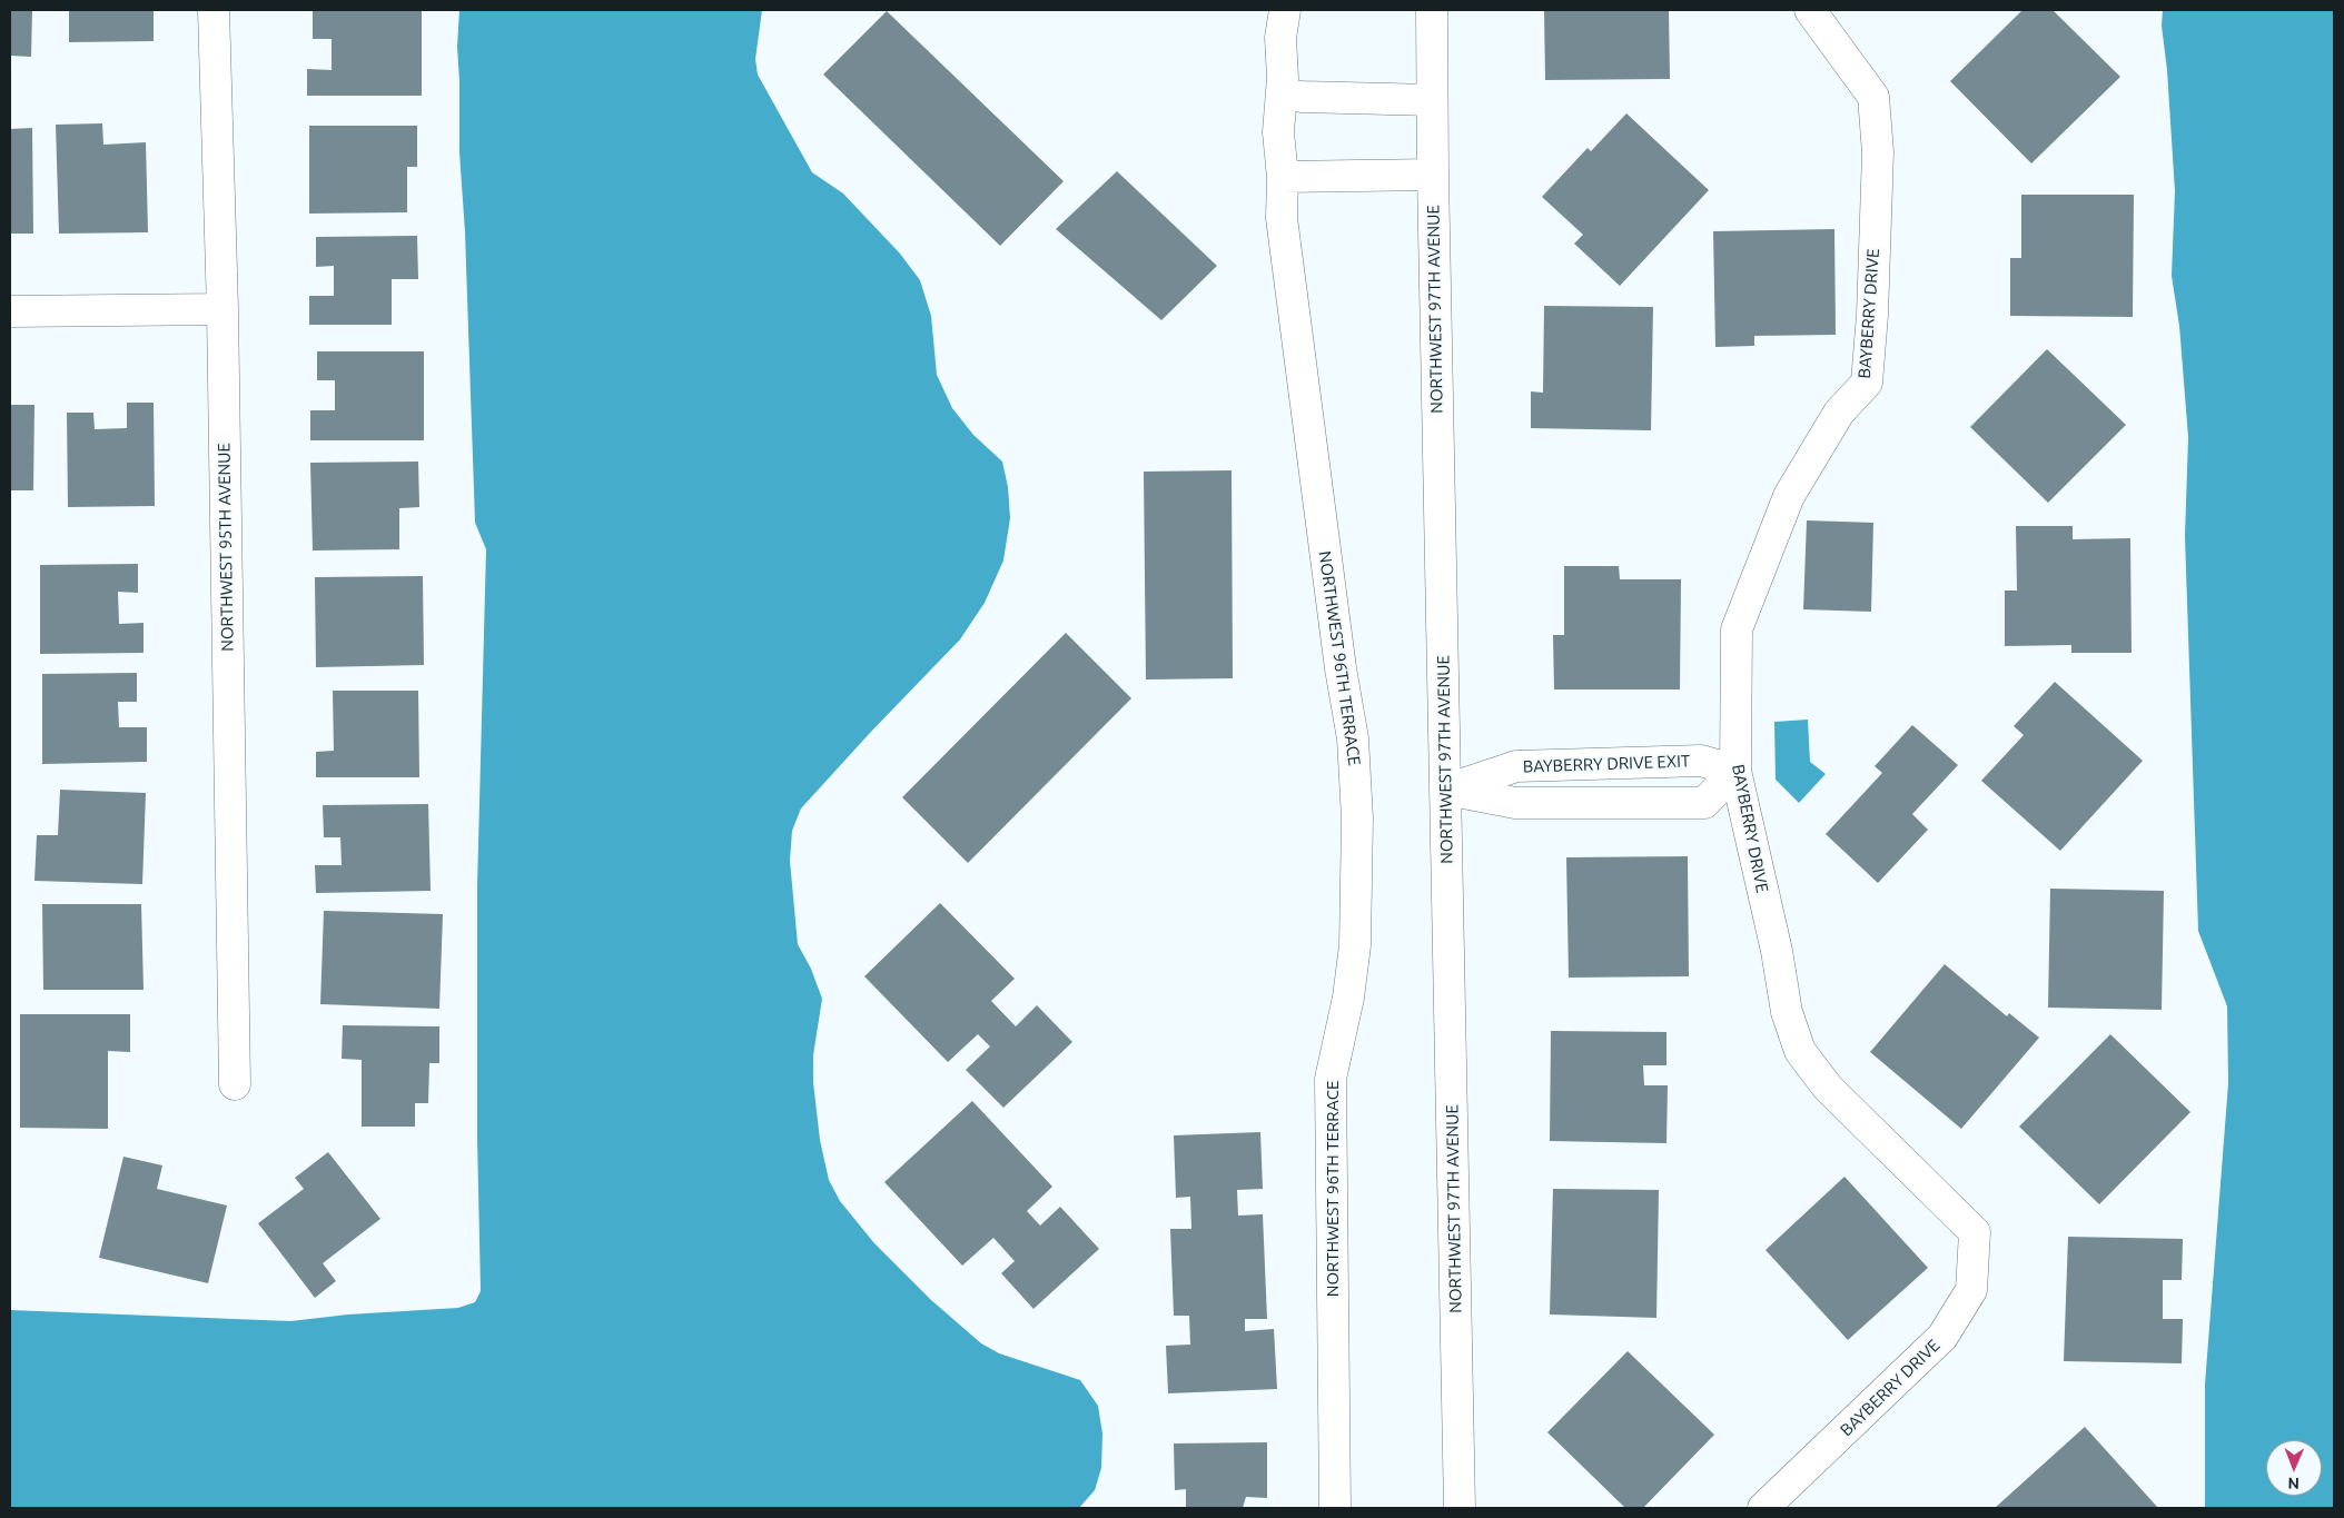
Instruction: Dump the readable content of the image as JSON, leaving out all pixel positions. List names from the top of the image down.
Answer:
{
  "streets": {
    "street": [
      "NORTHWEST 97TH AVENUE",
      "BAYBERRY DRIVE",
      "NORTHWEST 95TH AVENUE",
      "NORTHWEST 96TH TERRACE",
      "BAYBERRY DRIVE EXIT"
    ]
  },
  "crossings": [
    ["NORTHWEST 97TH AVENUE", "BAYBERRY DRIVE EXIT"],
    ["BAYBERRY DRIVE", "BAYBERRY DRIVE EXIT"]
  ],
  "north": "bottom"
}
